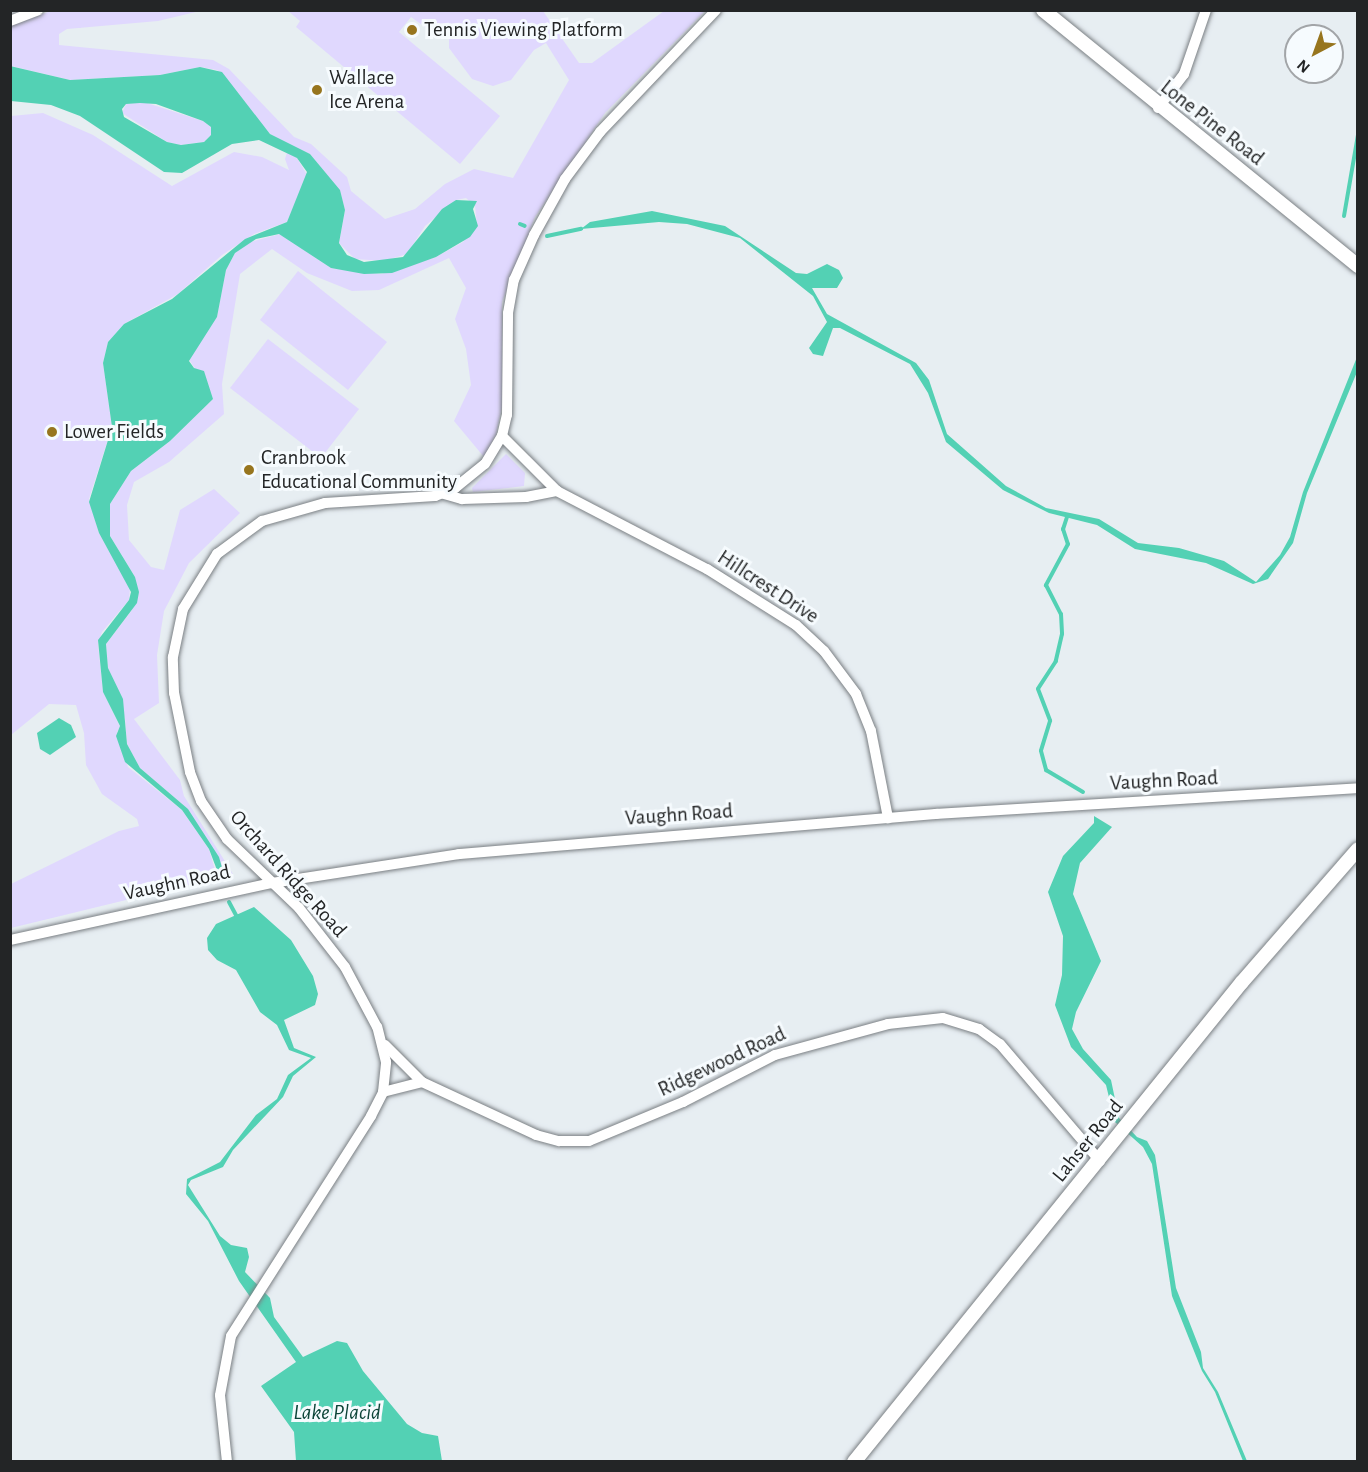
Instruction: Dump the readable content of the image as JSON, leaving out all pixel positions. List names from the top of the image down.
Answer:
{
  "streets": {
    "street": [
      "Lone Pine Road",
      "Hillcrest Drive",
      "Vaughn Road",
      "Orchard Ridge Road",
      "Ridgewood Road",
      "Lahser Road"
    ]
  },
  "crossings": [
    ["Hillcrest Drive", "Vaughn Road"],
    ["Vaughn Road", "Orchard Ridge Road"],
    ["Orchard Ridge Road", "Ridgewood Road"],
    ["Ridgewood Road", "Lahser Road"]
  ],
  "water": ["Lake Placid"],
  "places": [
    "Tennis Viewing Platform",
    "Wallace Ice Arena",
    "Lower Fields",
    "Cranbrook Educational Community"
  ],
  "north": "bottom left"
}
